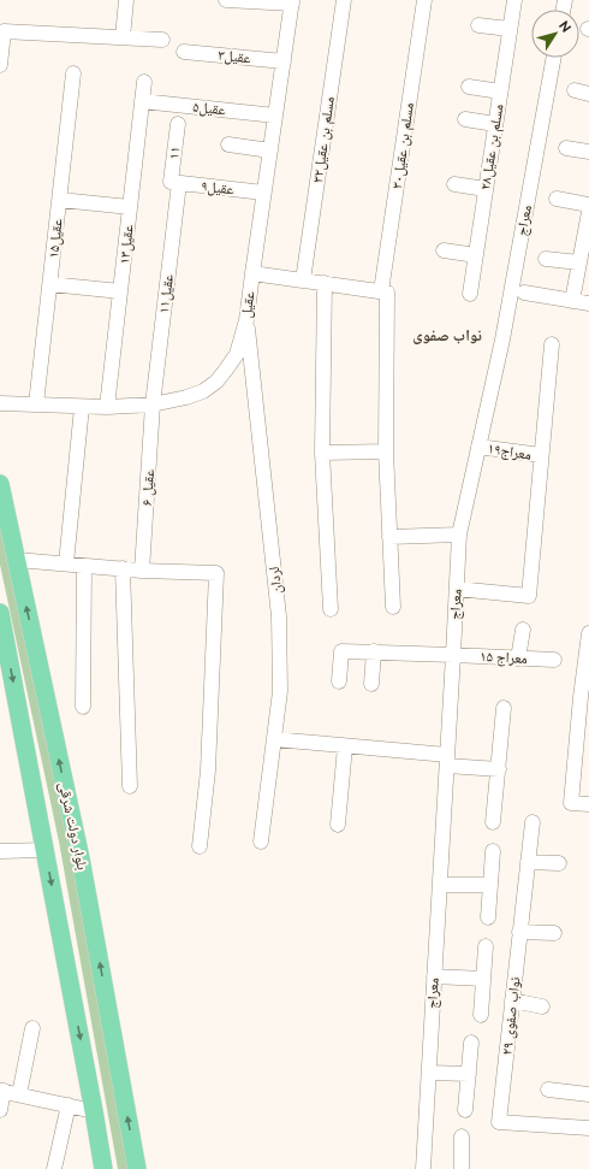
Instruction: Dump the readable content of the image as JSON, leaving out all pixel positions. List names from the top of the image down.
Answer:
{
  "streets": {
    "main road": ["بلوار دولت شرقی"],
    "street": [
      "عقیل۳",
      "عقیل۵",
      "مسلم بن عقیل۳۲",
      "مسلم بن عقیل۳۰",
      "مسلم بن عقیل۲۸",
      "۱۱",
      "عقیل۹",
      "معراج",
      "عقیل۱۵",
      "عقیل۱۳",
      "عقیل۱۱",
      "عقیل",
      "معراج۱۹",
      "عقیل ۶",
      "لردان",
      "معراج ۱۵",
      "نواب صفوی ۲۹"
    ]
  },
  "crossings": [
    ["عقیل۳", "عقیل"],
    ["عقیل۵", "عقیل۱۳"],
    ["عقیل۵", "عقیل"],
    ["۱۱", "عقیل۹"],
    ["۱۱", "عقیل۱۱"],
    ["عقیل۹", "عقیل۱۱"],
    ["عقیل۹", "عقیل"],
    ["معراج", "معراج۱۹"],
    ["معراج", "معراج ۱۵"],
    ["عقیل۱۵", "عقیل"],
    ["عقیل۱۳", "عقیل"],
    ["عقیل۱۱", "عقیل"],
    ["عقیل۱۱", "عقیل ۶"],
    ["عقیل", "عقیل ۶"],
    ["عقیل", "لردان"]
  ],
  "districts": ["نواب صفوی"],
  "north": "top right"
}
